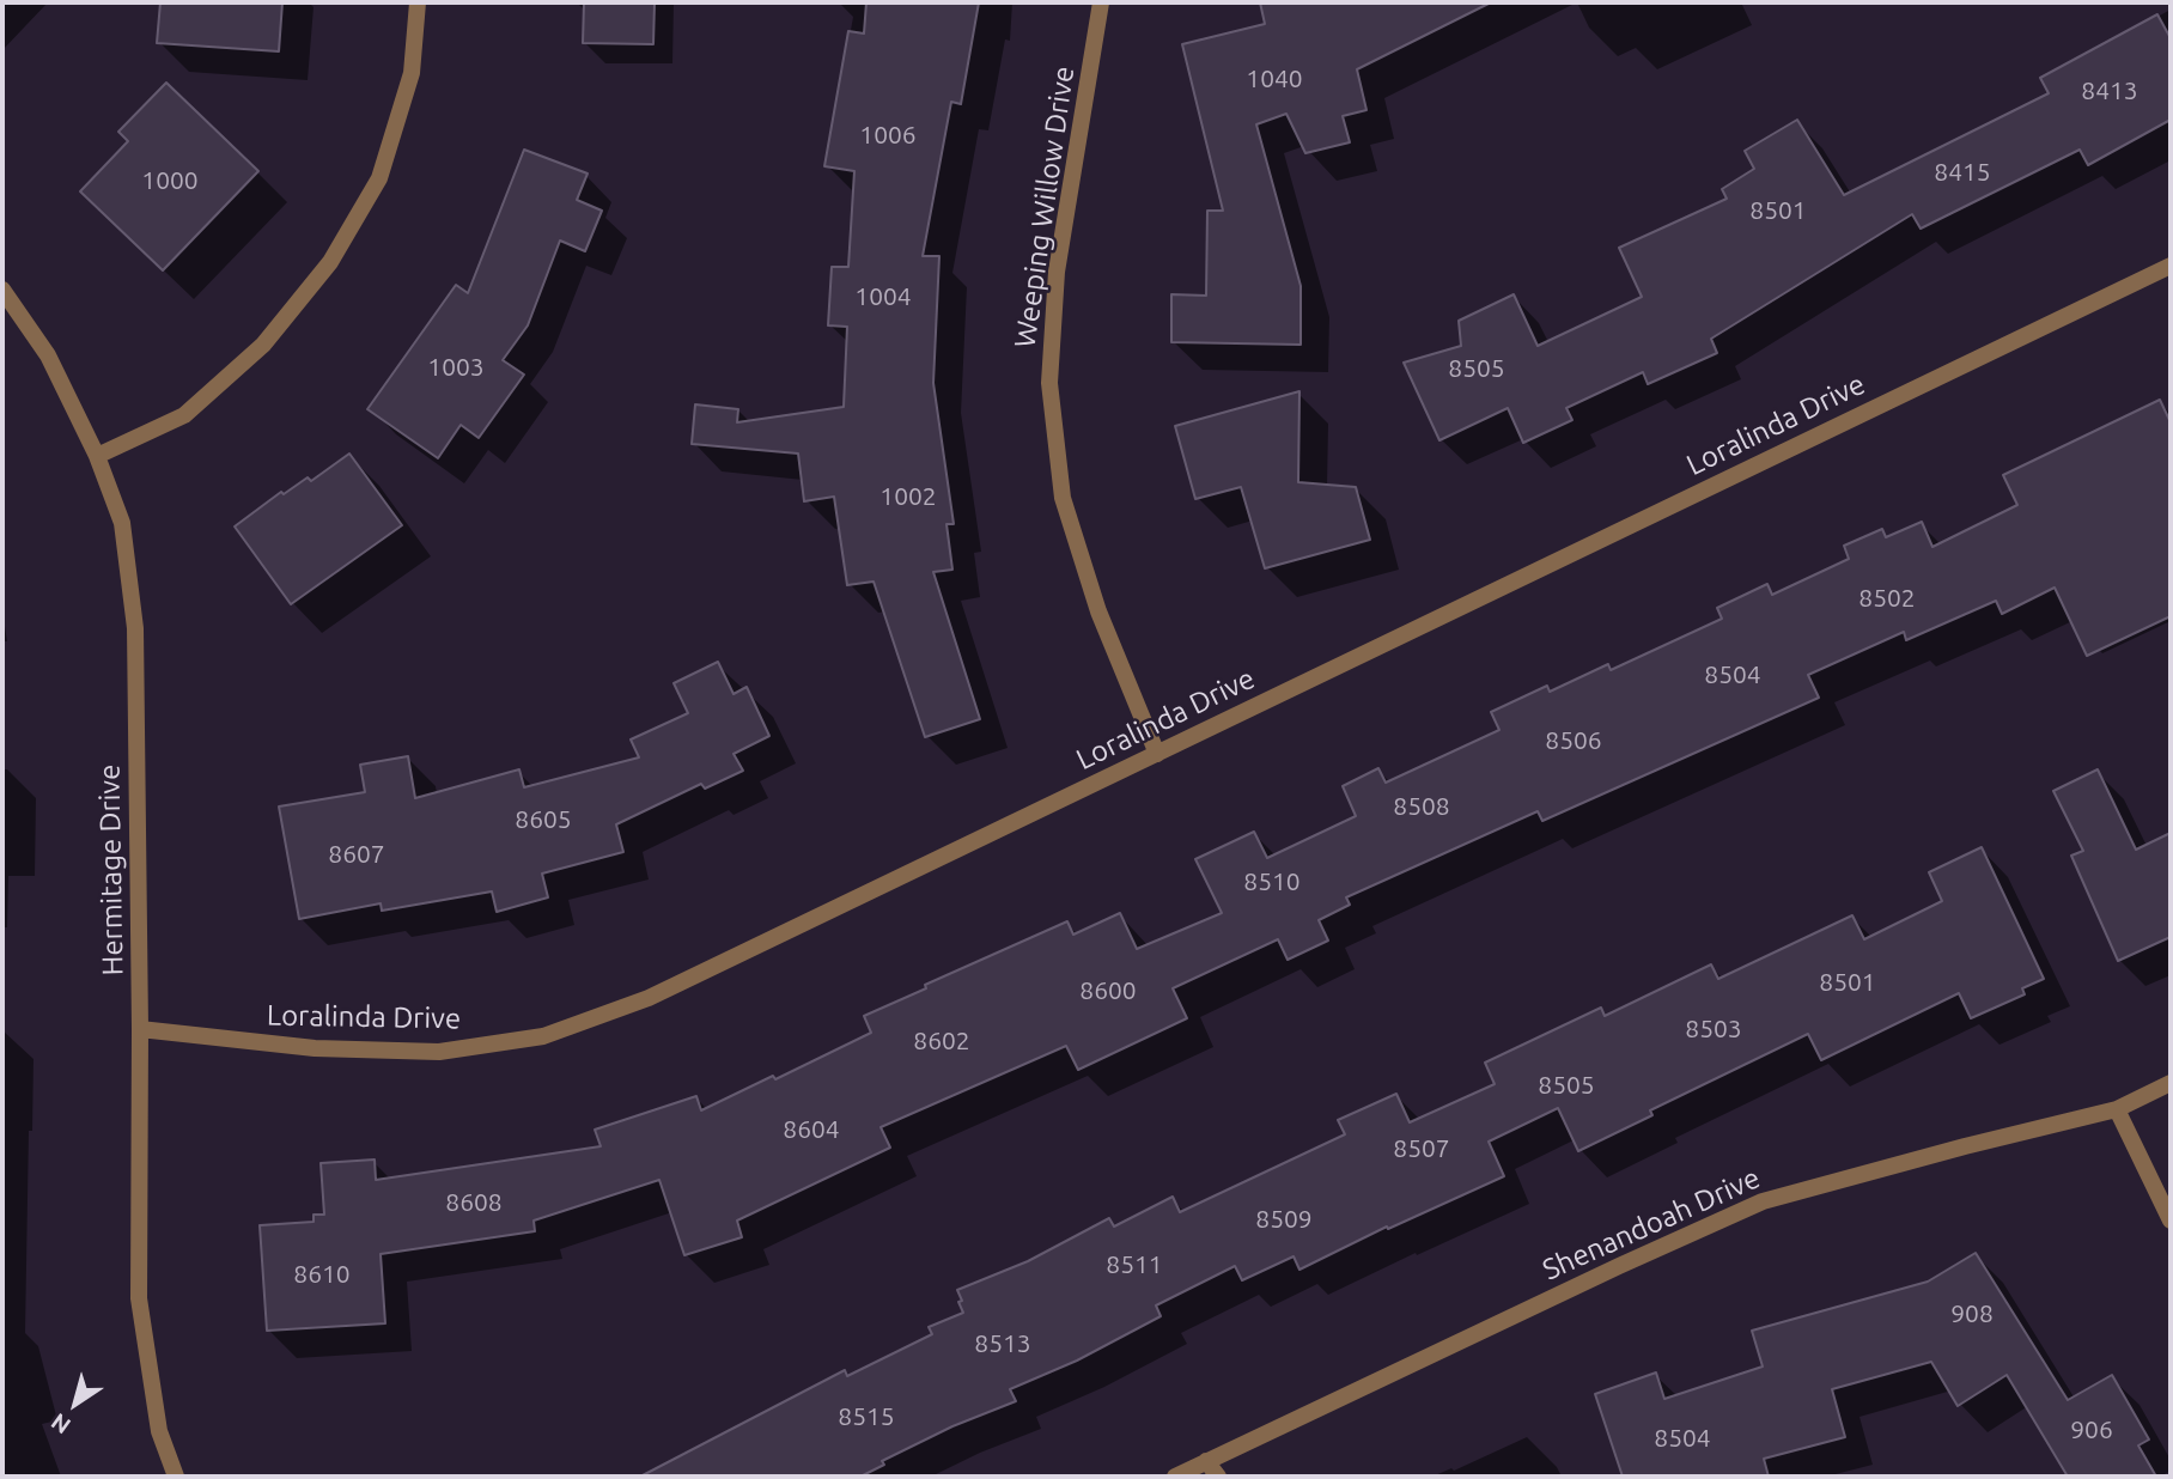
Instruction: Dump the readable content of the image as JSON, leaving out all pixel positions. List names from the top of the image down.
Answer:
{
  "streets": {
    "street": [
      "Weeping Willow Drive",
      "Loralinda Drive",
      "Hermitage Drive",
      "Shenandoah Drive"
    ]
  },
  "crossings": [
    ["Weeping Willow Drive", "Loralinda Drive"],
    ["Loralinda Drive", "Hermitage Drive"]
  ],
  "house_numbers": [
    "1040",
    "8413",
    "1006",
    "8415",
    "1000",
    "8501",
    "1004",
    "1003",
    "8505",
    "1002",
    "8502",
    "8504",
    "8506",
    "8508",
    "8605",
    "8607",
    "8510",
    "8501",
    "8600",
    "8503",
    "8602",
    "8505",
    "8604",
    "8507",
    "8608",
    "8509",
    "8511",
    "8610",
    "908",
    "8513",
    "8515",
    "906",
    "8504"
  ],
  "north": "bottom left"
}
